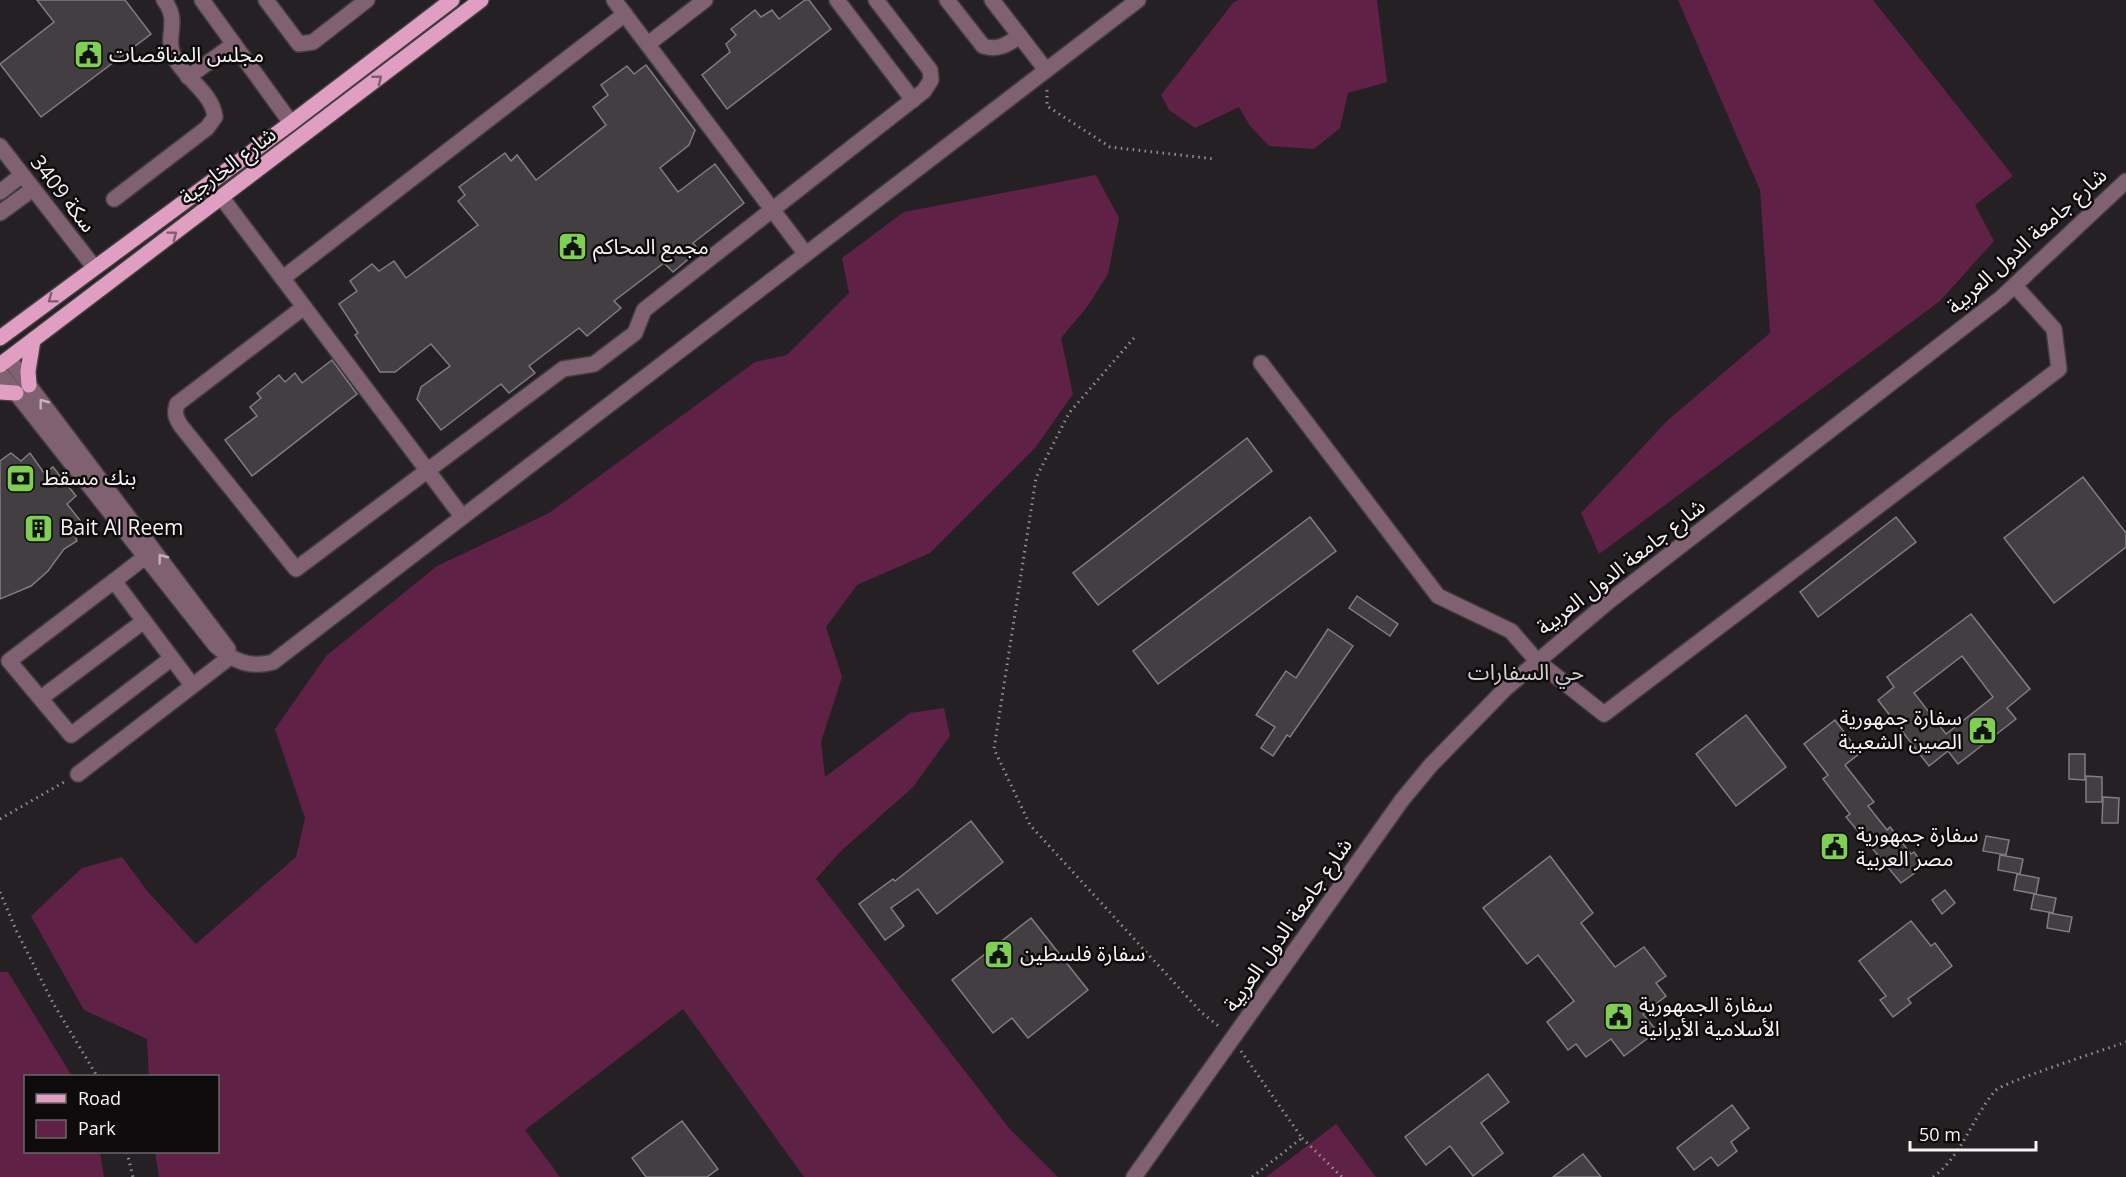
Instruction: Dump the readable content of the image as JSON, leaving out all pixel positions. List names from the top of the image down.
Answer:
{
  "streets": {
    "main road": ["شارع الخارجية"],
    "street": ["سكة 3409", "شارع جامعة الدول العربية"]
  },
  "crossings": [
    ["شارع الخارجية", "سكة 3409"]
  ],
  "districts": ["حي السفارات"],
  "places": {
    "public building": [
      "مجلس المناقصات",
      "مجمع المحاكم",
      "سفارة جمهورية الصين الشعبية",
      "سفارة جمهورية مصر العربية",
      "سفارة فلسطين",
      "سفارة الجمهورية الأسلامية الأيرانية"
    ],
    "bank": ["بنك مسقط"],
    "building": ["Bait Al Reem"]
  },
  "legend": ["Road", "Park"],
  "scale_bar": "50 m"
}
